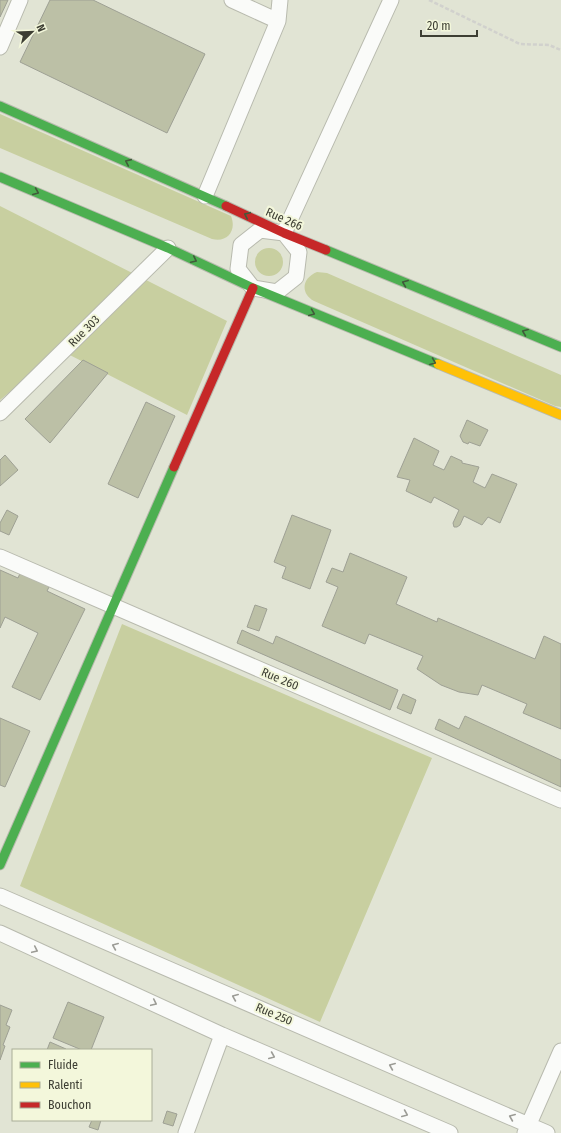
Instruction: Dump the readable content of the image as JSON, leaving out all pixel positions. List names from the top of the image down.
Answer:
{
  "streets": {
    "main road": ["Rue 266"],
    "street": ["Rue 303", "Rue 260", "Rue 250"]
  },
  "legend": ["Fluide", "Ralenti", "Bouchon"],
  "scale_bar": "20 m",
  "north": "top right"
}
